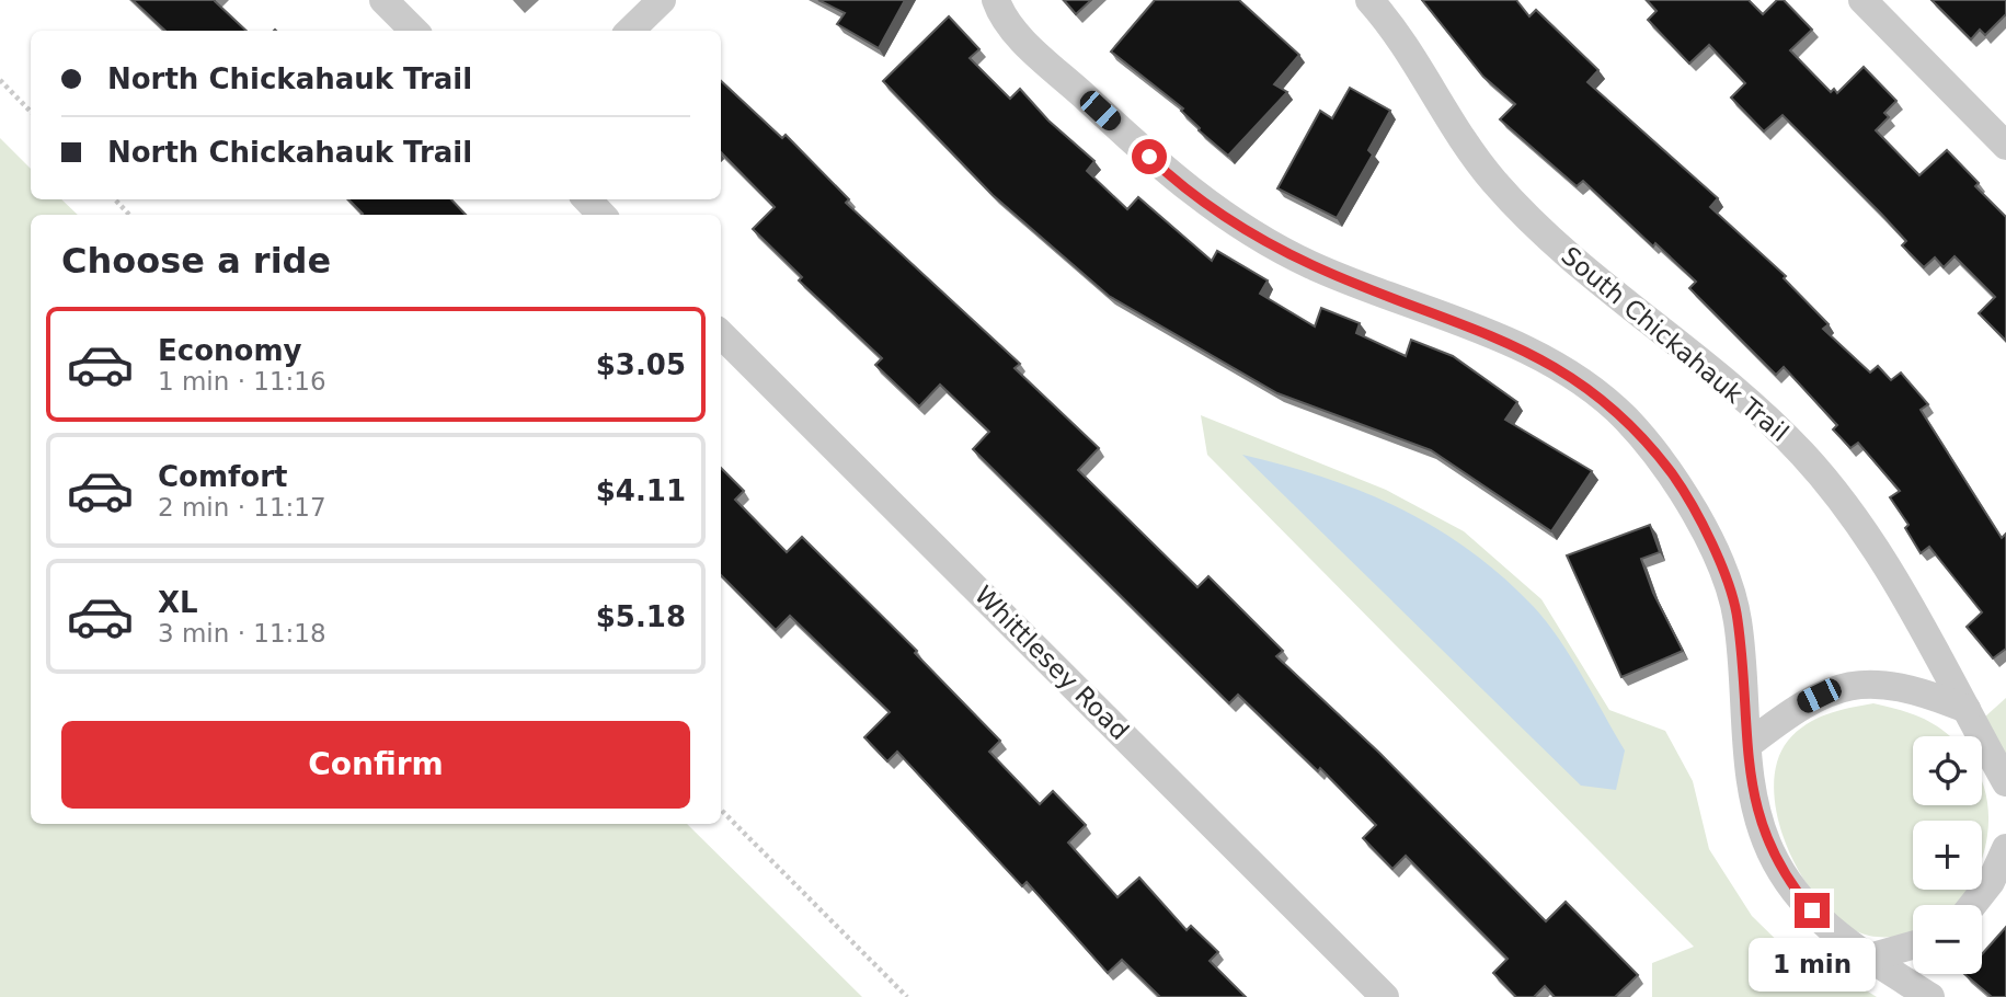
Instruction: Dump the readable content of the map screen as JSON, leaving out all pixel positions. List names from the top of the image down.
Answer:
{
  "streets": {
    "street": ["South Chickahauk Trail", "Whittlesey Road"]
  },
  "page": {
    "banner": ["North Chickahauk Trail", "North Chickahauk Trail"],
    "heading": "Choose a ride",
    "list": [
      {
        "name": "Economy",
        "note": "1 min · 11:16",
        "value": "$3.05"
      },
      {
        "name": "Comfort",
        "note": "2 min · 11:17",
        "value": "$4.11"
      },
      {
        "name": "XL",
        "note": "3 min · 11:18",
        "value": "$5.18"
      }
    ],
    "buttons": "Confirm",
    "map_buttons": ["+", "−"],
    "bubble": "1 min"
  }
}
